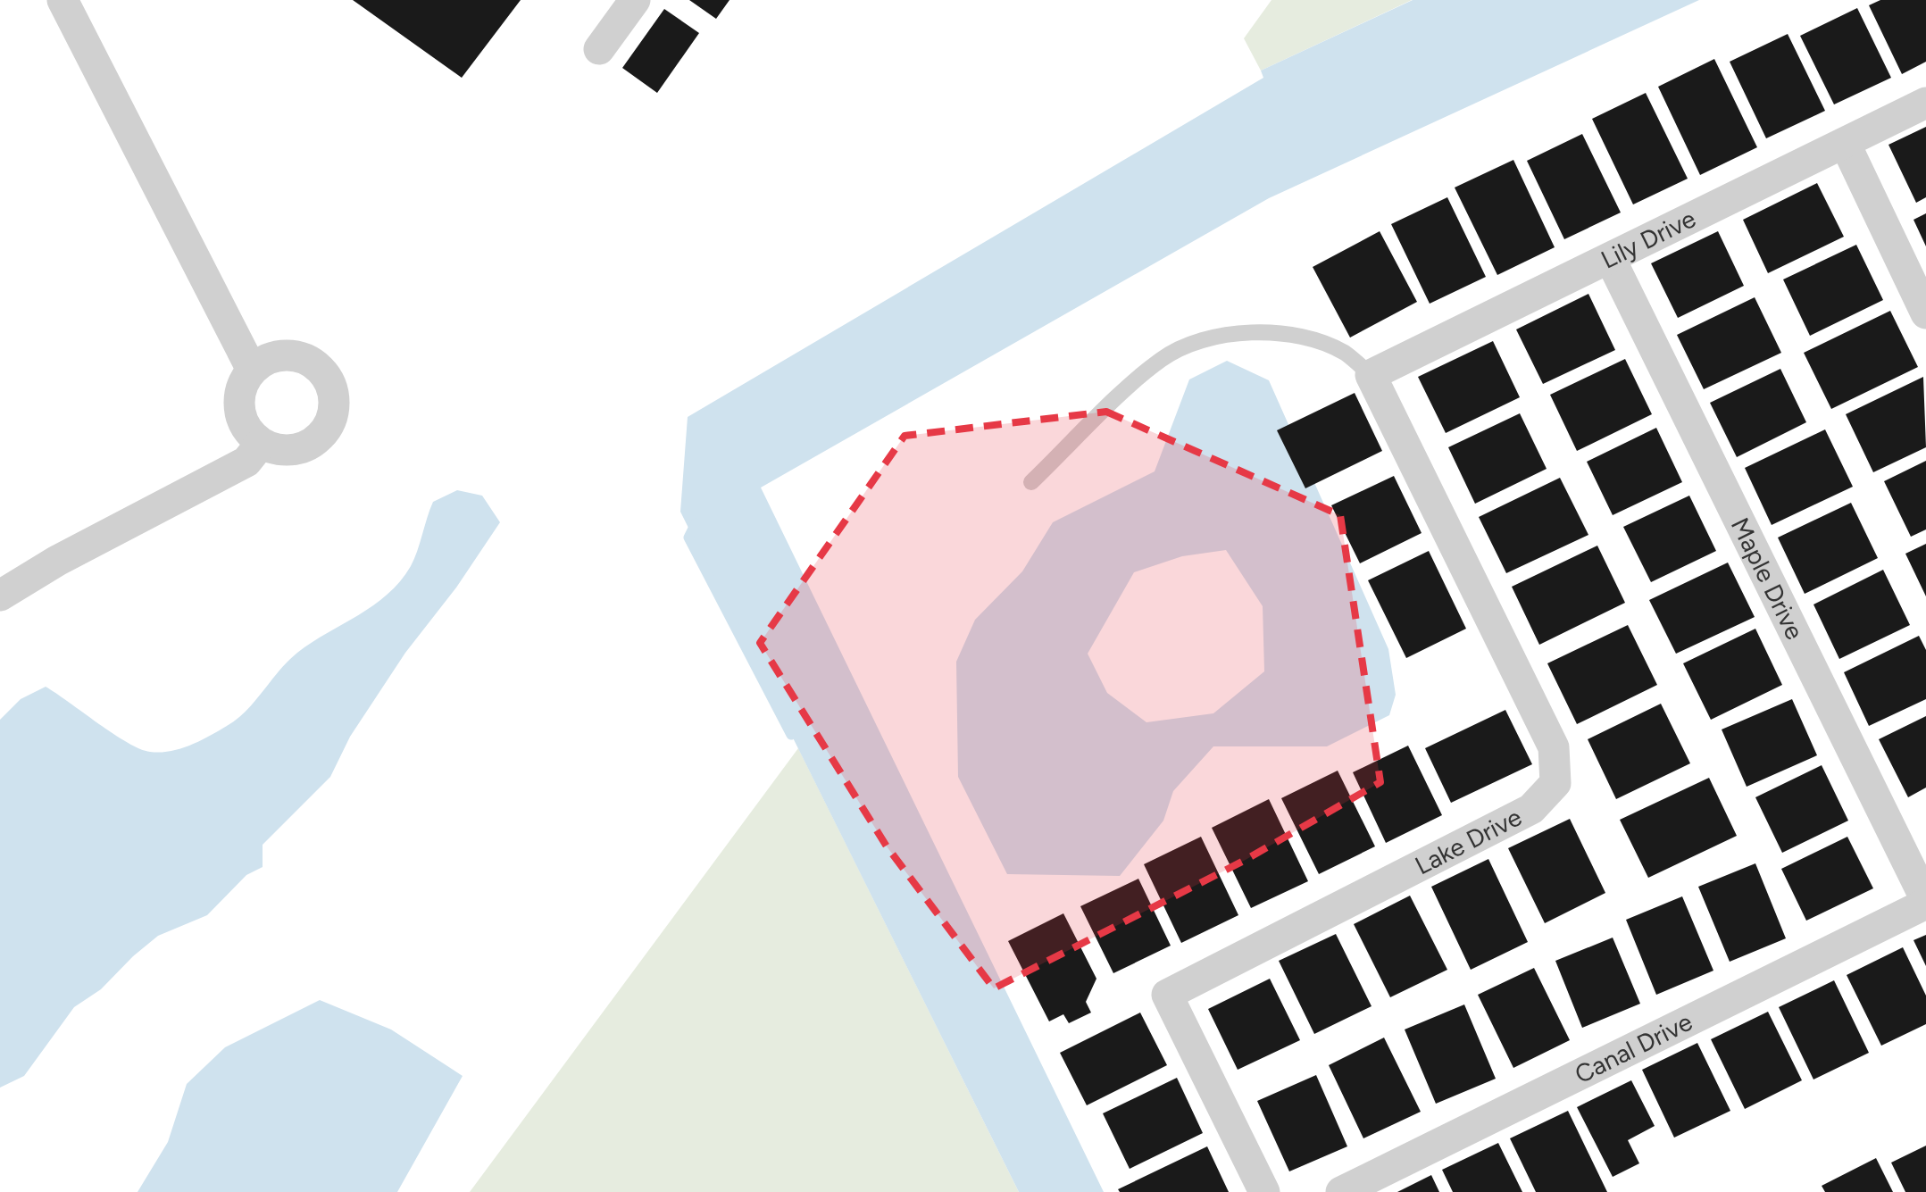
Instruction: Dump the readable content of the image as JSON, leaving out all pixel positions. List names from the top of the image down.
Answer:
{
  "streets": {
    "street": [
      "Lily Drive",
      "Maple Drive",
      "Lake Drive",
      "Canal Drive"
    ]
  },
  "crossings": [
    ["Lily Drive", "Maple Drive"],
    ["Lily Drive", "Lake Drive"],
    ["Maple Drive", "Canal Drive"]
  ]
}
